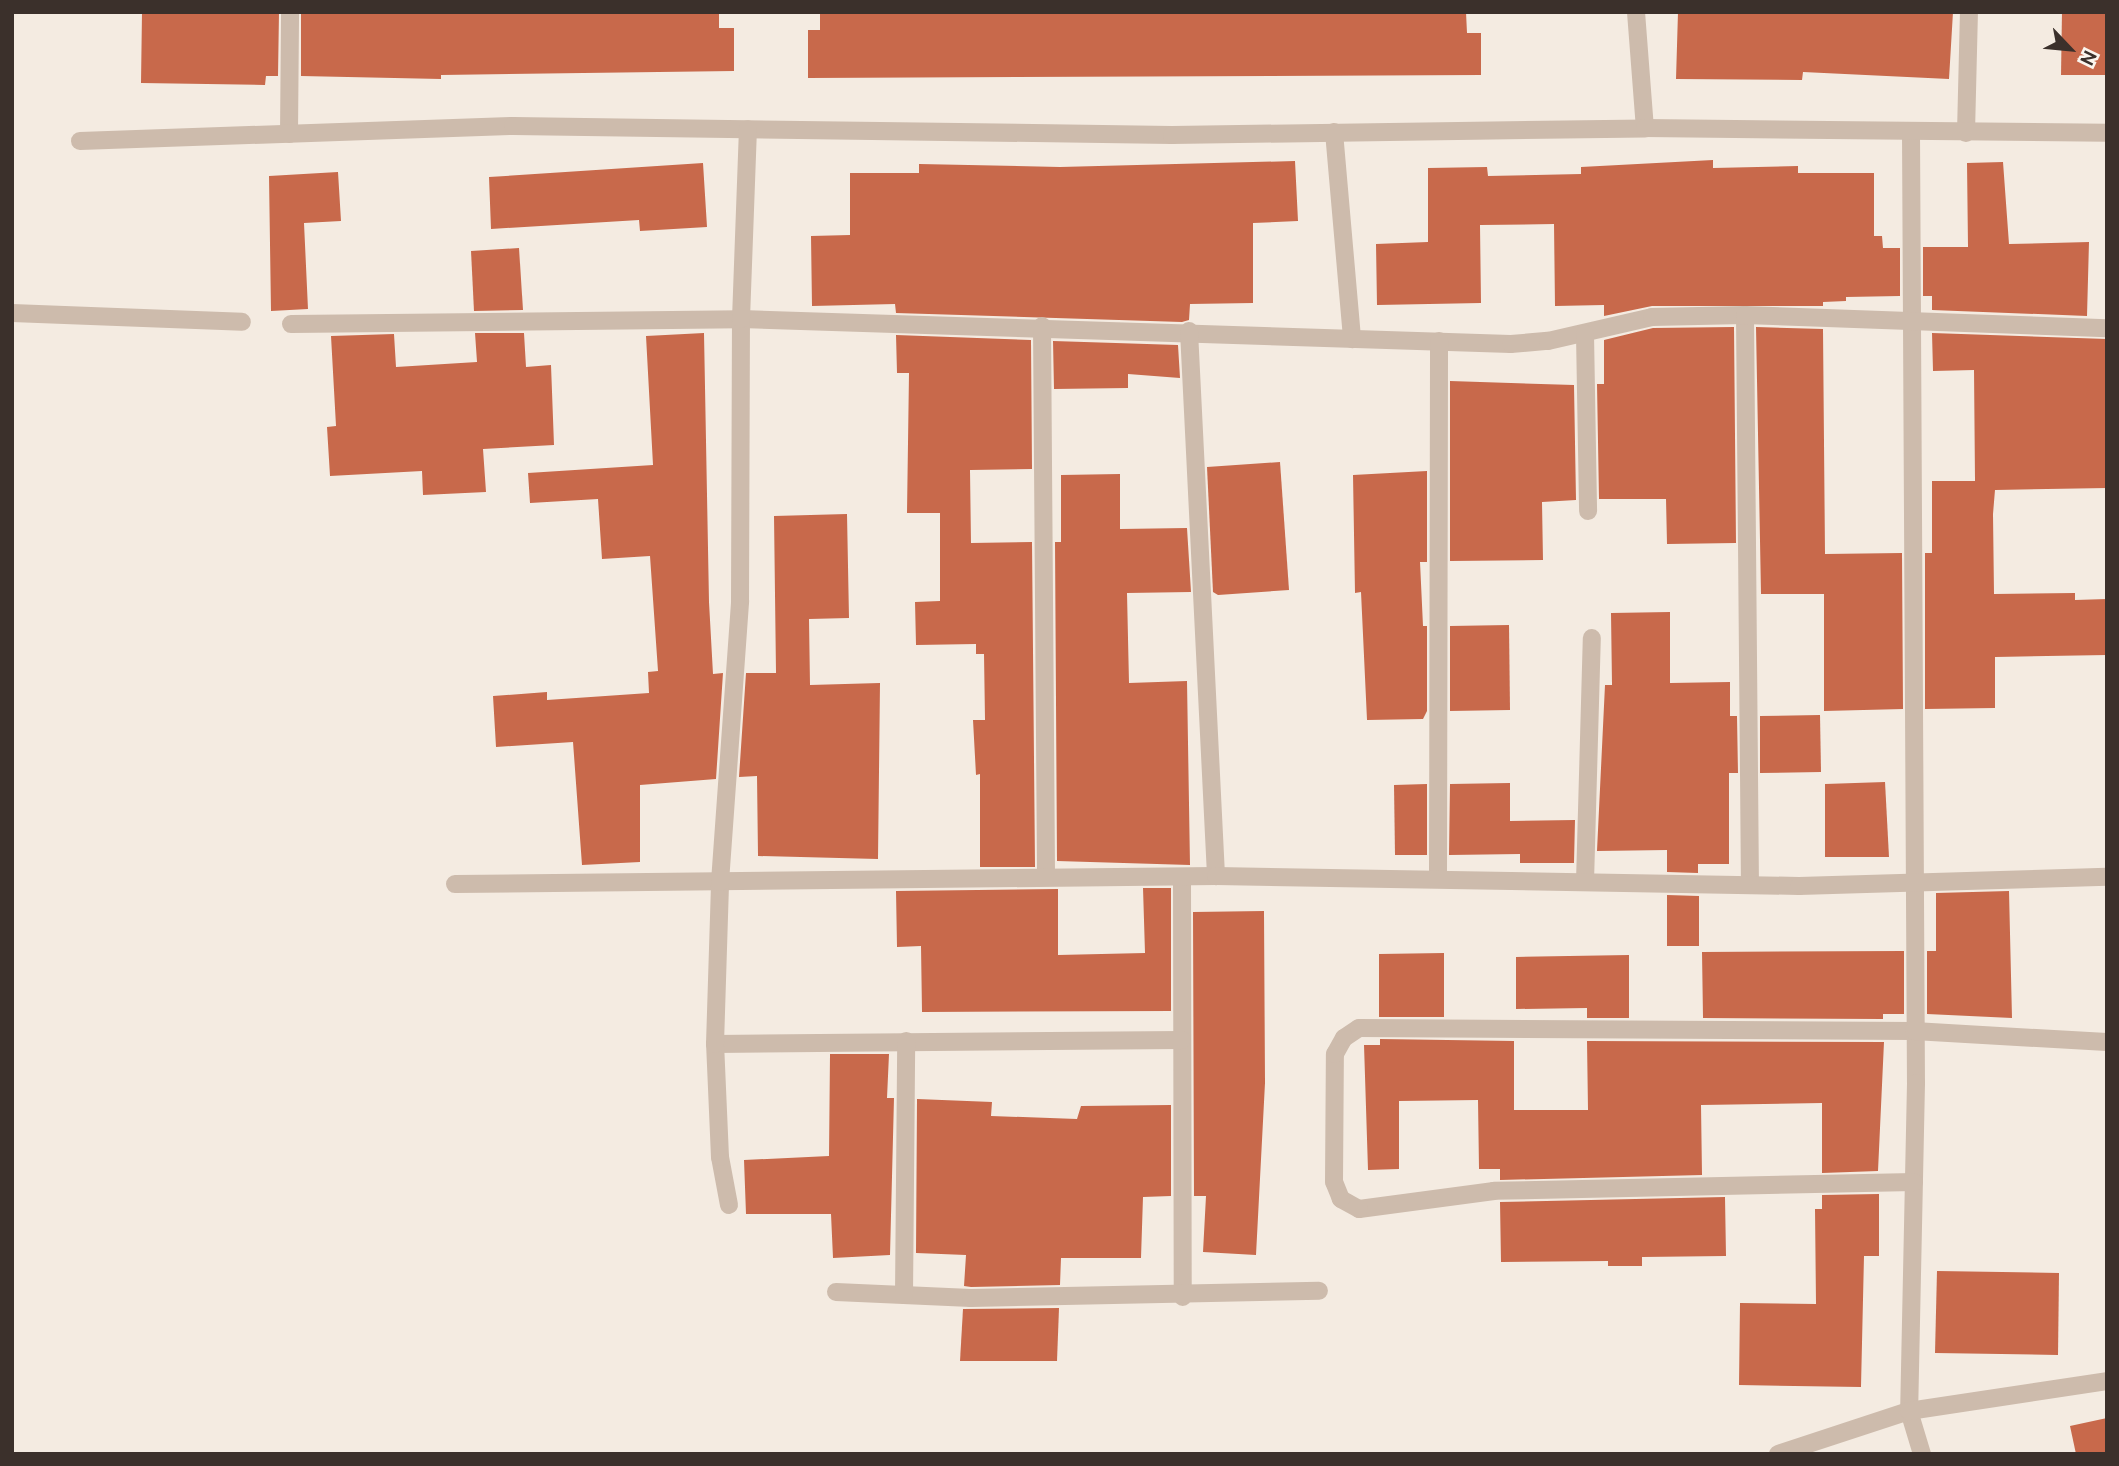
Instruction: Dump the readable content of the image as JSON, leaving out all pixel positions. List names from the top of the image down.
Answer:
{
  "north": "bottom right"
}
